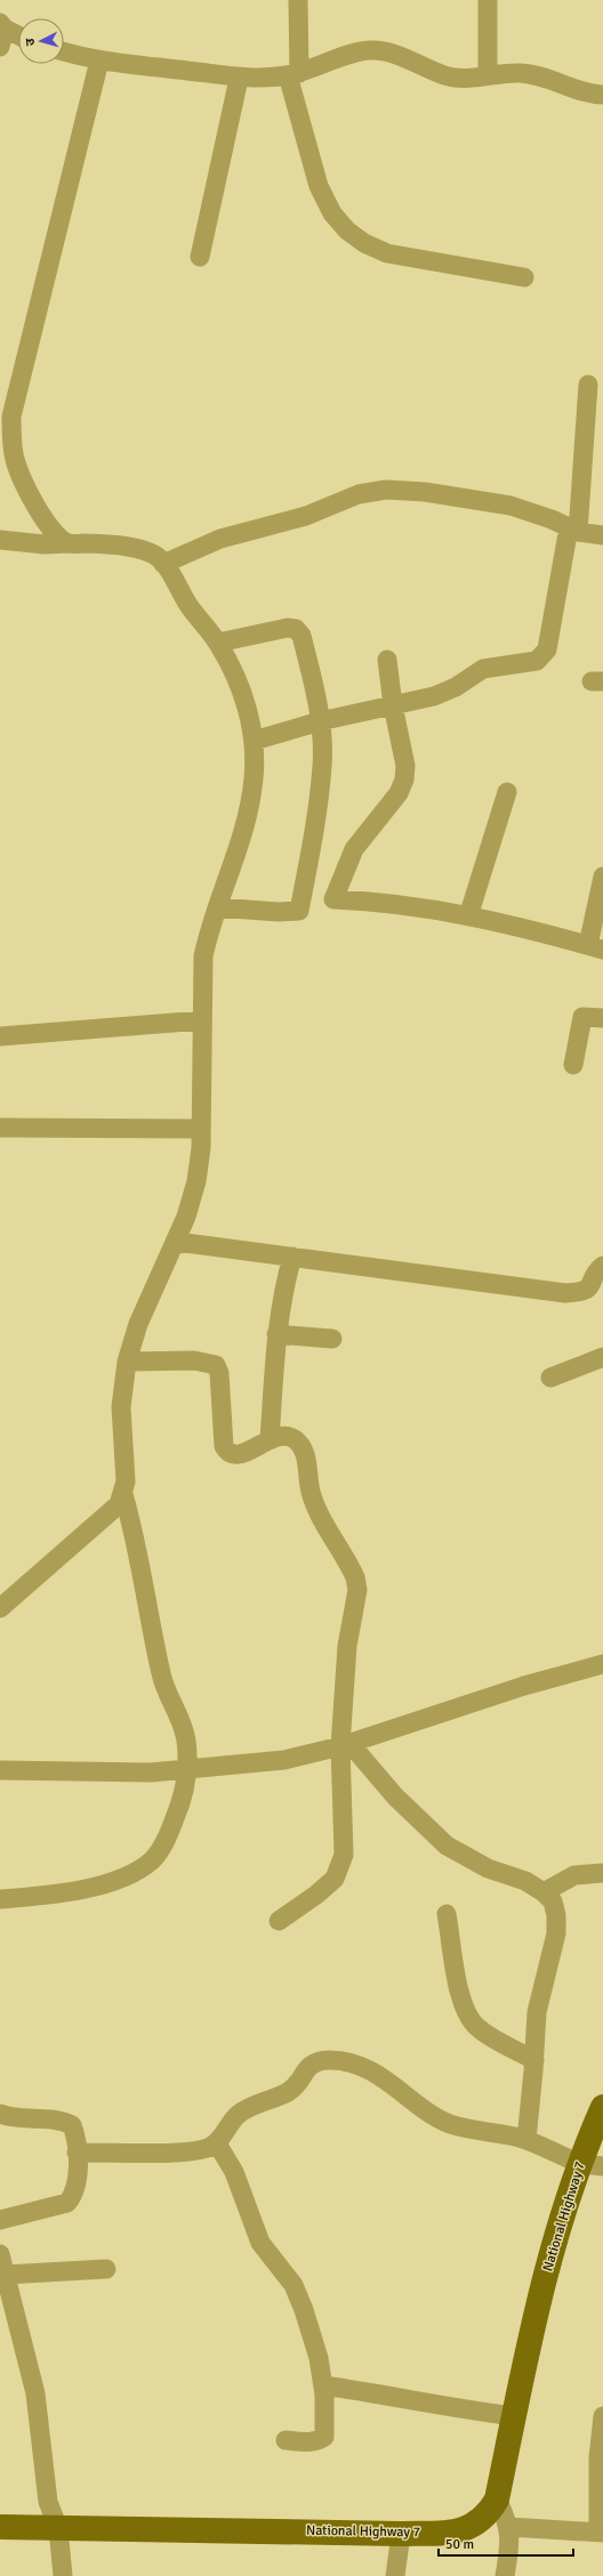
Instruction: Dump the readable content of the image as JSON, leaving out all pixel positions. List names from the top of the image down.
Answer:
{
  "streets": {
    "main road": ["National Highway 7"]
  },
  "scale_bar": "50 m",
  "north": "left"
}
